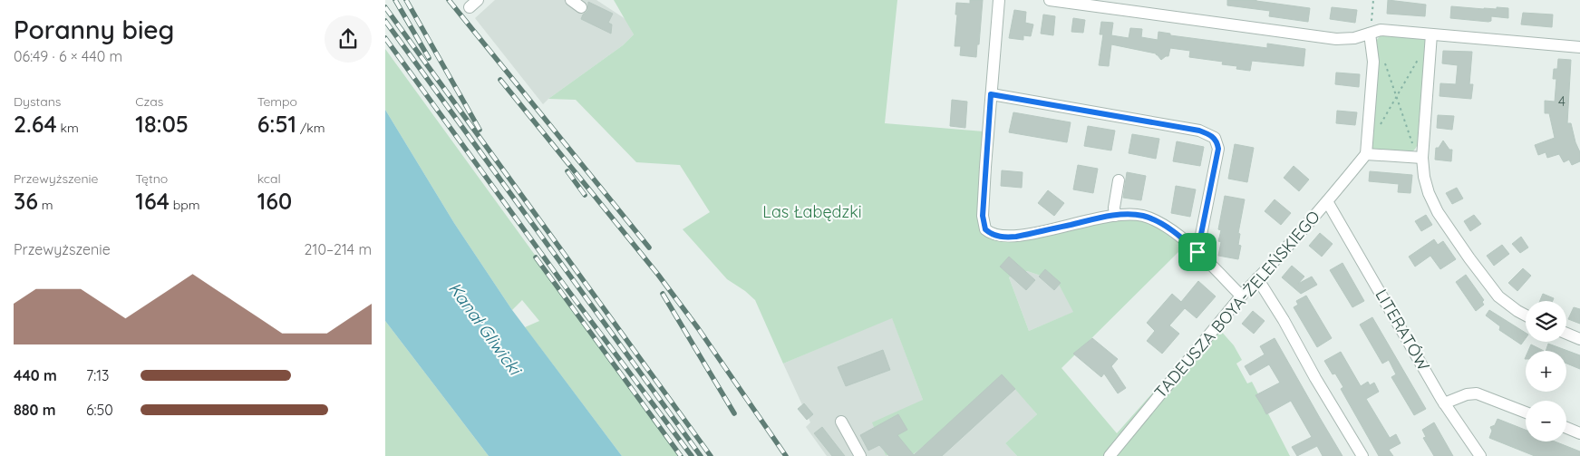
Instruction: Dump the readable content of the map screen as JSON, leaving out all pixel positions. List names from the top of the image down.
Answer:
{
  "streets": {
    "street": ["TADEUSZA BOYA-ŻELEŃSKIEGO", "LITERATÓW"]
  },
  "crossings": [
    ["TADEUSZA BOYA-ŻELEŃSKIEGO", "LITERATÓW"]
  ],
  "water": ["Kanał Gliwicki"],
  "parks": ["Las Łabędzki"],
  "house_numbers": ["4"],
  "page": {
    "heading": ["Poranny bieg", "06:49 · 6 × 440 m"],
    "stats": [
      ["Dystans", "2.64 km"],
      ["Czas", "18:05"],
      ["Tempo", "6:51 /km"],
      ["Przewyższenie", "36 m"],
      ["Tętno", "164 bpm"],
      ["kcal", "160"]
    ],
    "chart": ["Przewyższenie", "210–214 m"],
    "map_buttons": ["+", "−"],
    "list": [
      {
        "name": "440 m",
        "note": "7:13"
      },
      {
        "name": "880 m",
        "note": "6:50"
      }
    ]
  }
}
